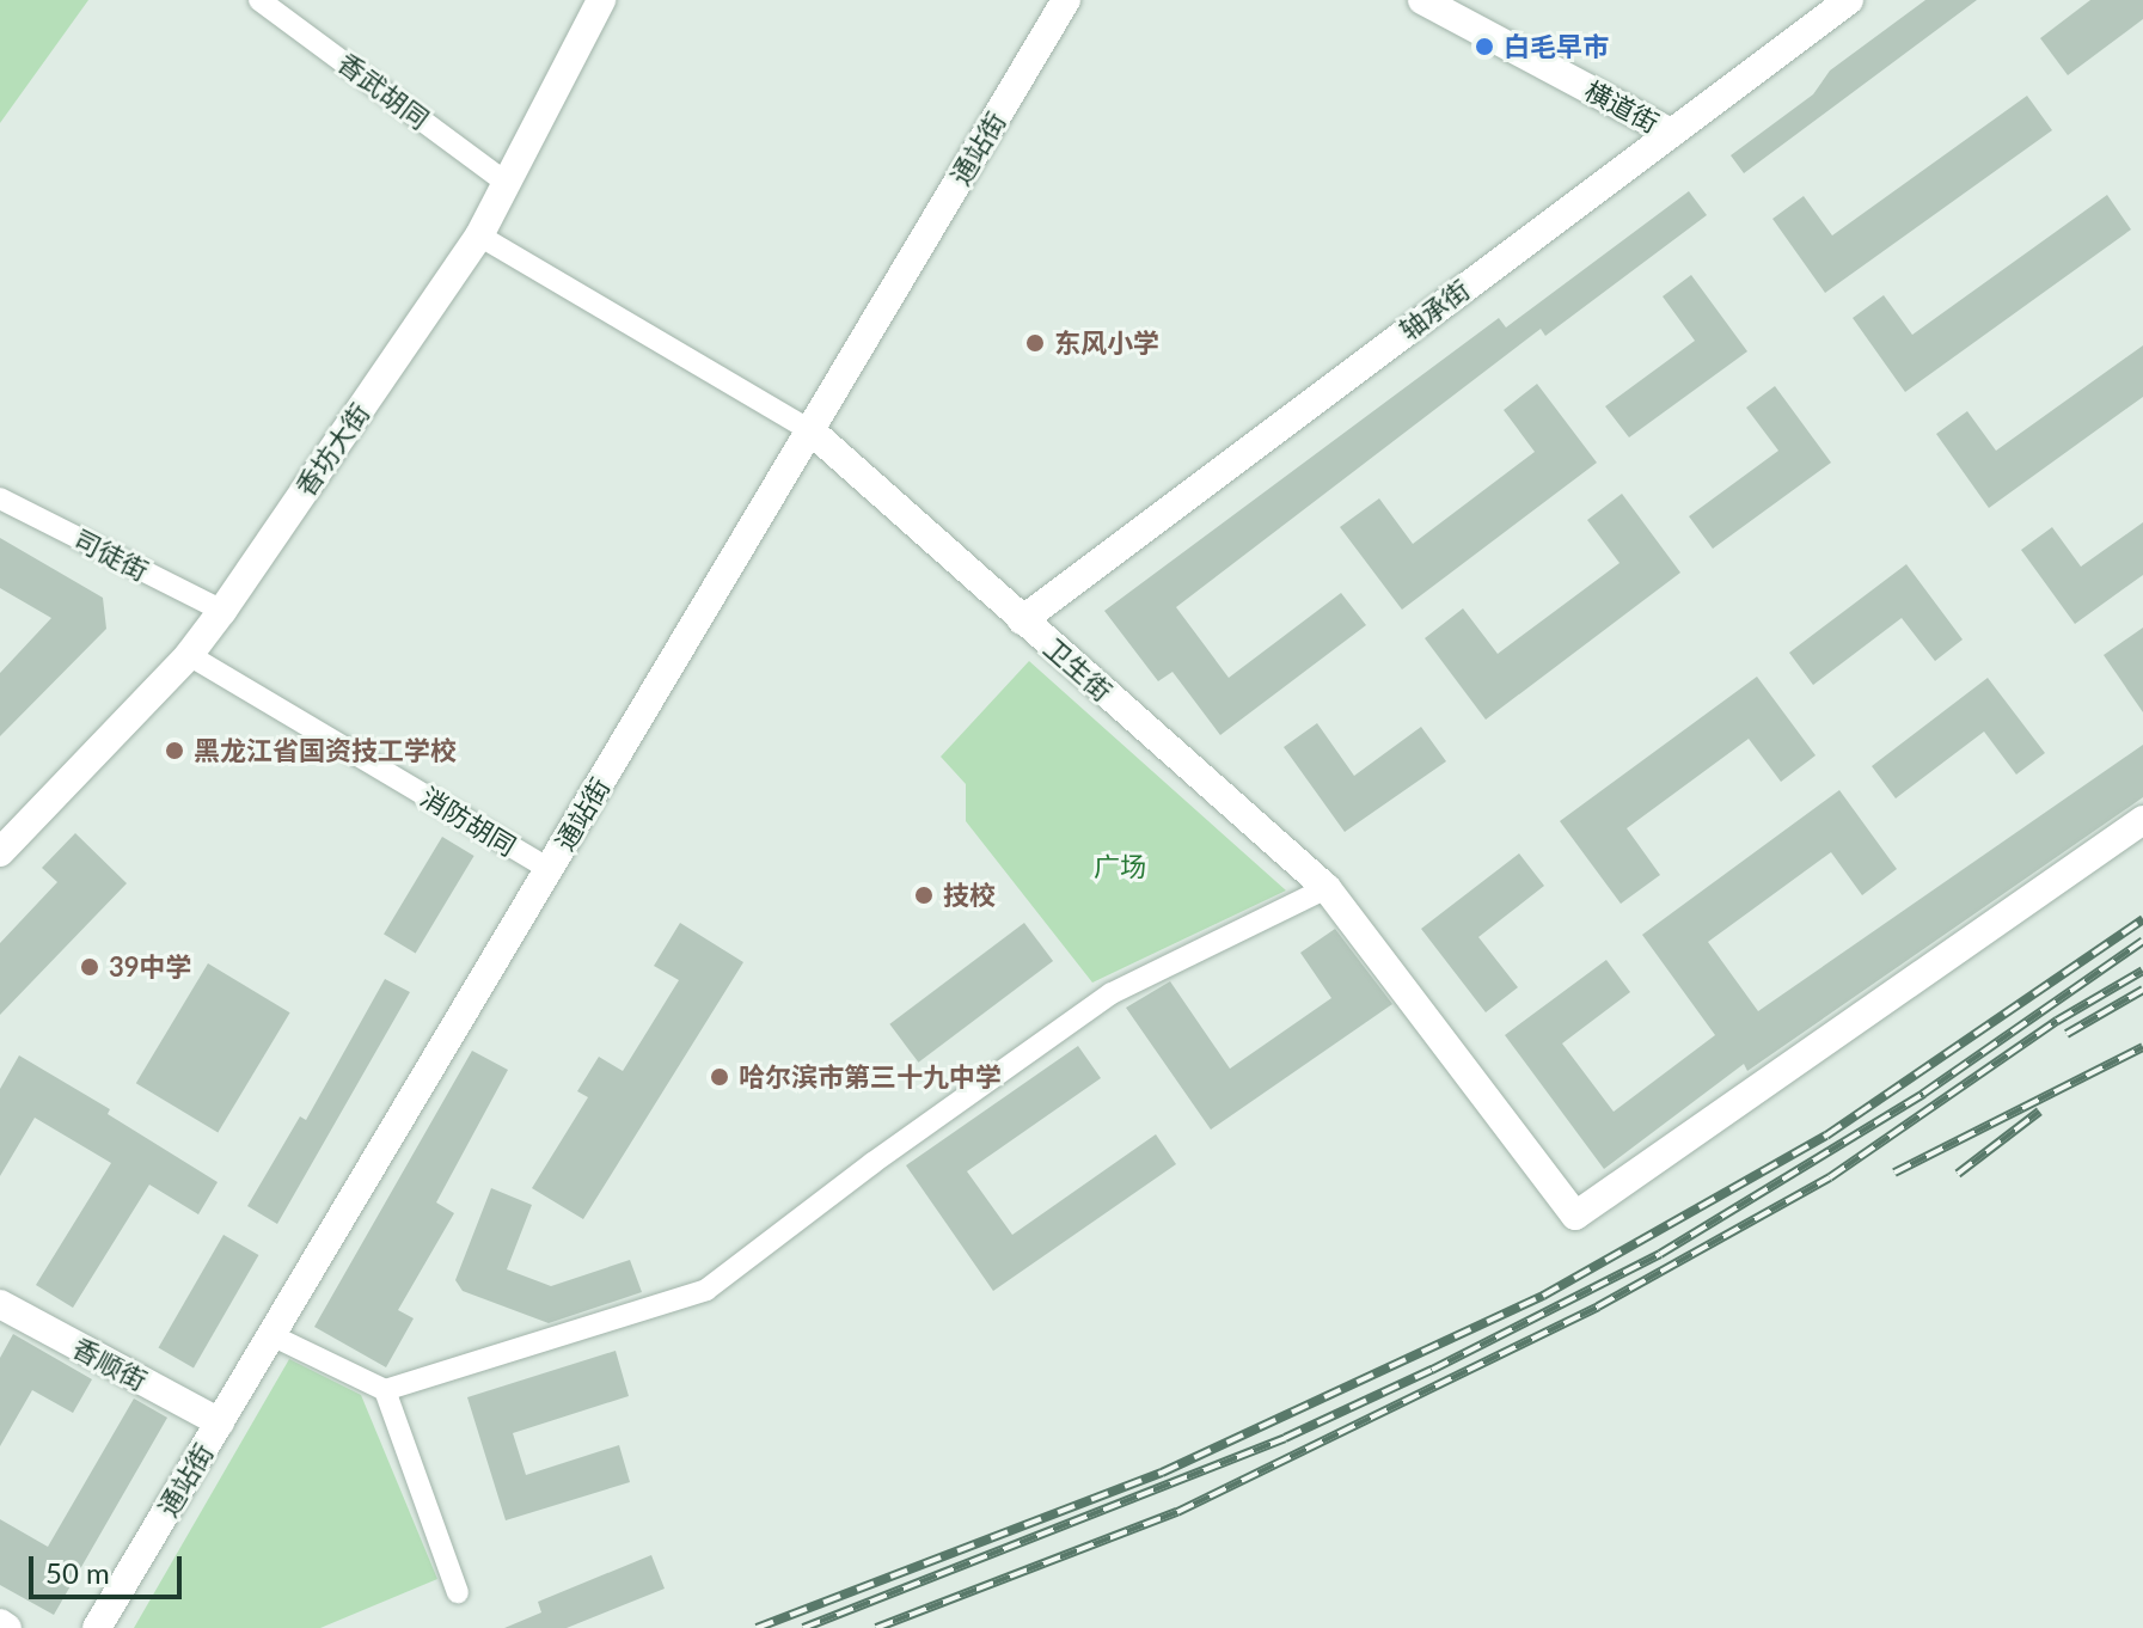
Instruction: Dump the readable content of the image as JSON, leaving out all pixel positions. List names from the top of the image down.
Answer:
{
  "streets": {
    "street": [
      "香武胡同",
      "横道街",
      "通站街",
      "轴承街",
      "香坊大街",
      "司徒街",
      "卫生街",
      "消防胡同",
      "香顺街"
    ]
  },
  "crossings": [
    ["香武胡同", "香坊大街"],
    ["横道街", "轴承街"],
    ["通站街", "卫生街"],
    ["通站街", "消防胡同"],
    ["通站街", "香顺街"],
    ["轴承街", "卫生街"],
    ["香坊大街", "司徒街"],
    ["香坊大街", "卫生街"],
    ["香坊大街", "消防胡同"]
  ],
  "parks": ["广场"],
  "places": [
    "白毛早市",
    "东风小学",
    "黑龙江省国资技工学校",
    "技校",
    "39中学",
    "哈尔滨市第三十九中学"
  ],
  "scale_bar": "50 m"
}
